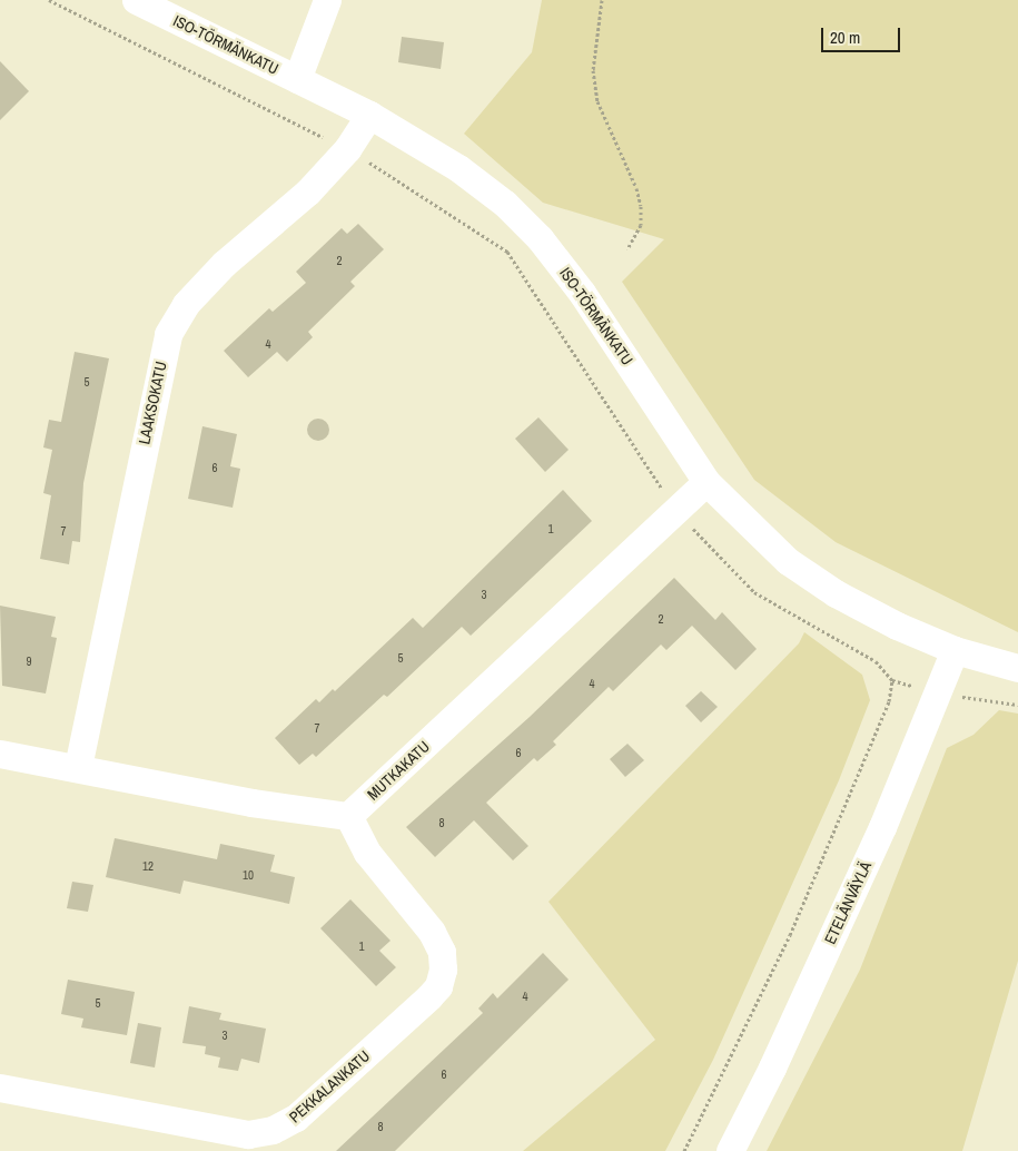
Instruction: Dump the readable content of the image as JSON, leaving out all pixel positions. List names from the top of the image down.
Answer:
{
  "streets": {
    "street": [
      "ISO-TÖRMÄNKATU",
      "LAAKSOKATU",
      "MUTKAKATU",
      "ETELÄNVÄYLÄ",
      "PEKKALANKATU"
    ]
  },
  "crossings": [
    ["ISO-TÖRMÄNKATU", "LAAKSOKATU"],
    ["ISO-TÖRMÄNKATU", "MUTKAKATU"],
    ["ISO-TÖRMÄNKATU", "ETELÄNVÄYLÄ"],
    ["MUTKAKATU", "PEKKALANKATU"]
  ],
  "house_numbers": [
    "2",
    "4",
    "5",
    "6",
    "1",
    "7",
    "3",
    "2",
    "5",
    "9",
    "4",
    "7",
    "6",
    "8",
    "12",
    "10",
    "1",
    "4",
    "5",
    "3",
    "6",
    "8"
  ],
  "scale_bar": "20 m"
}
